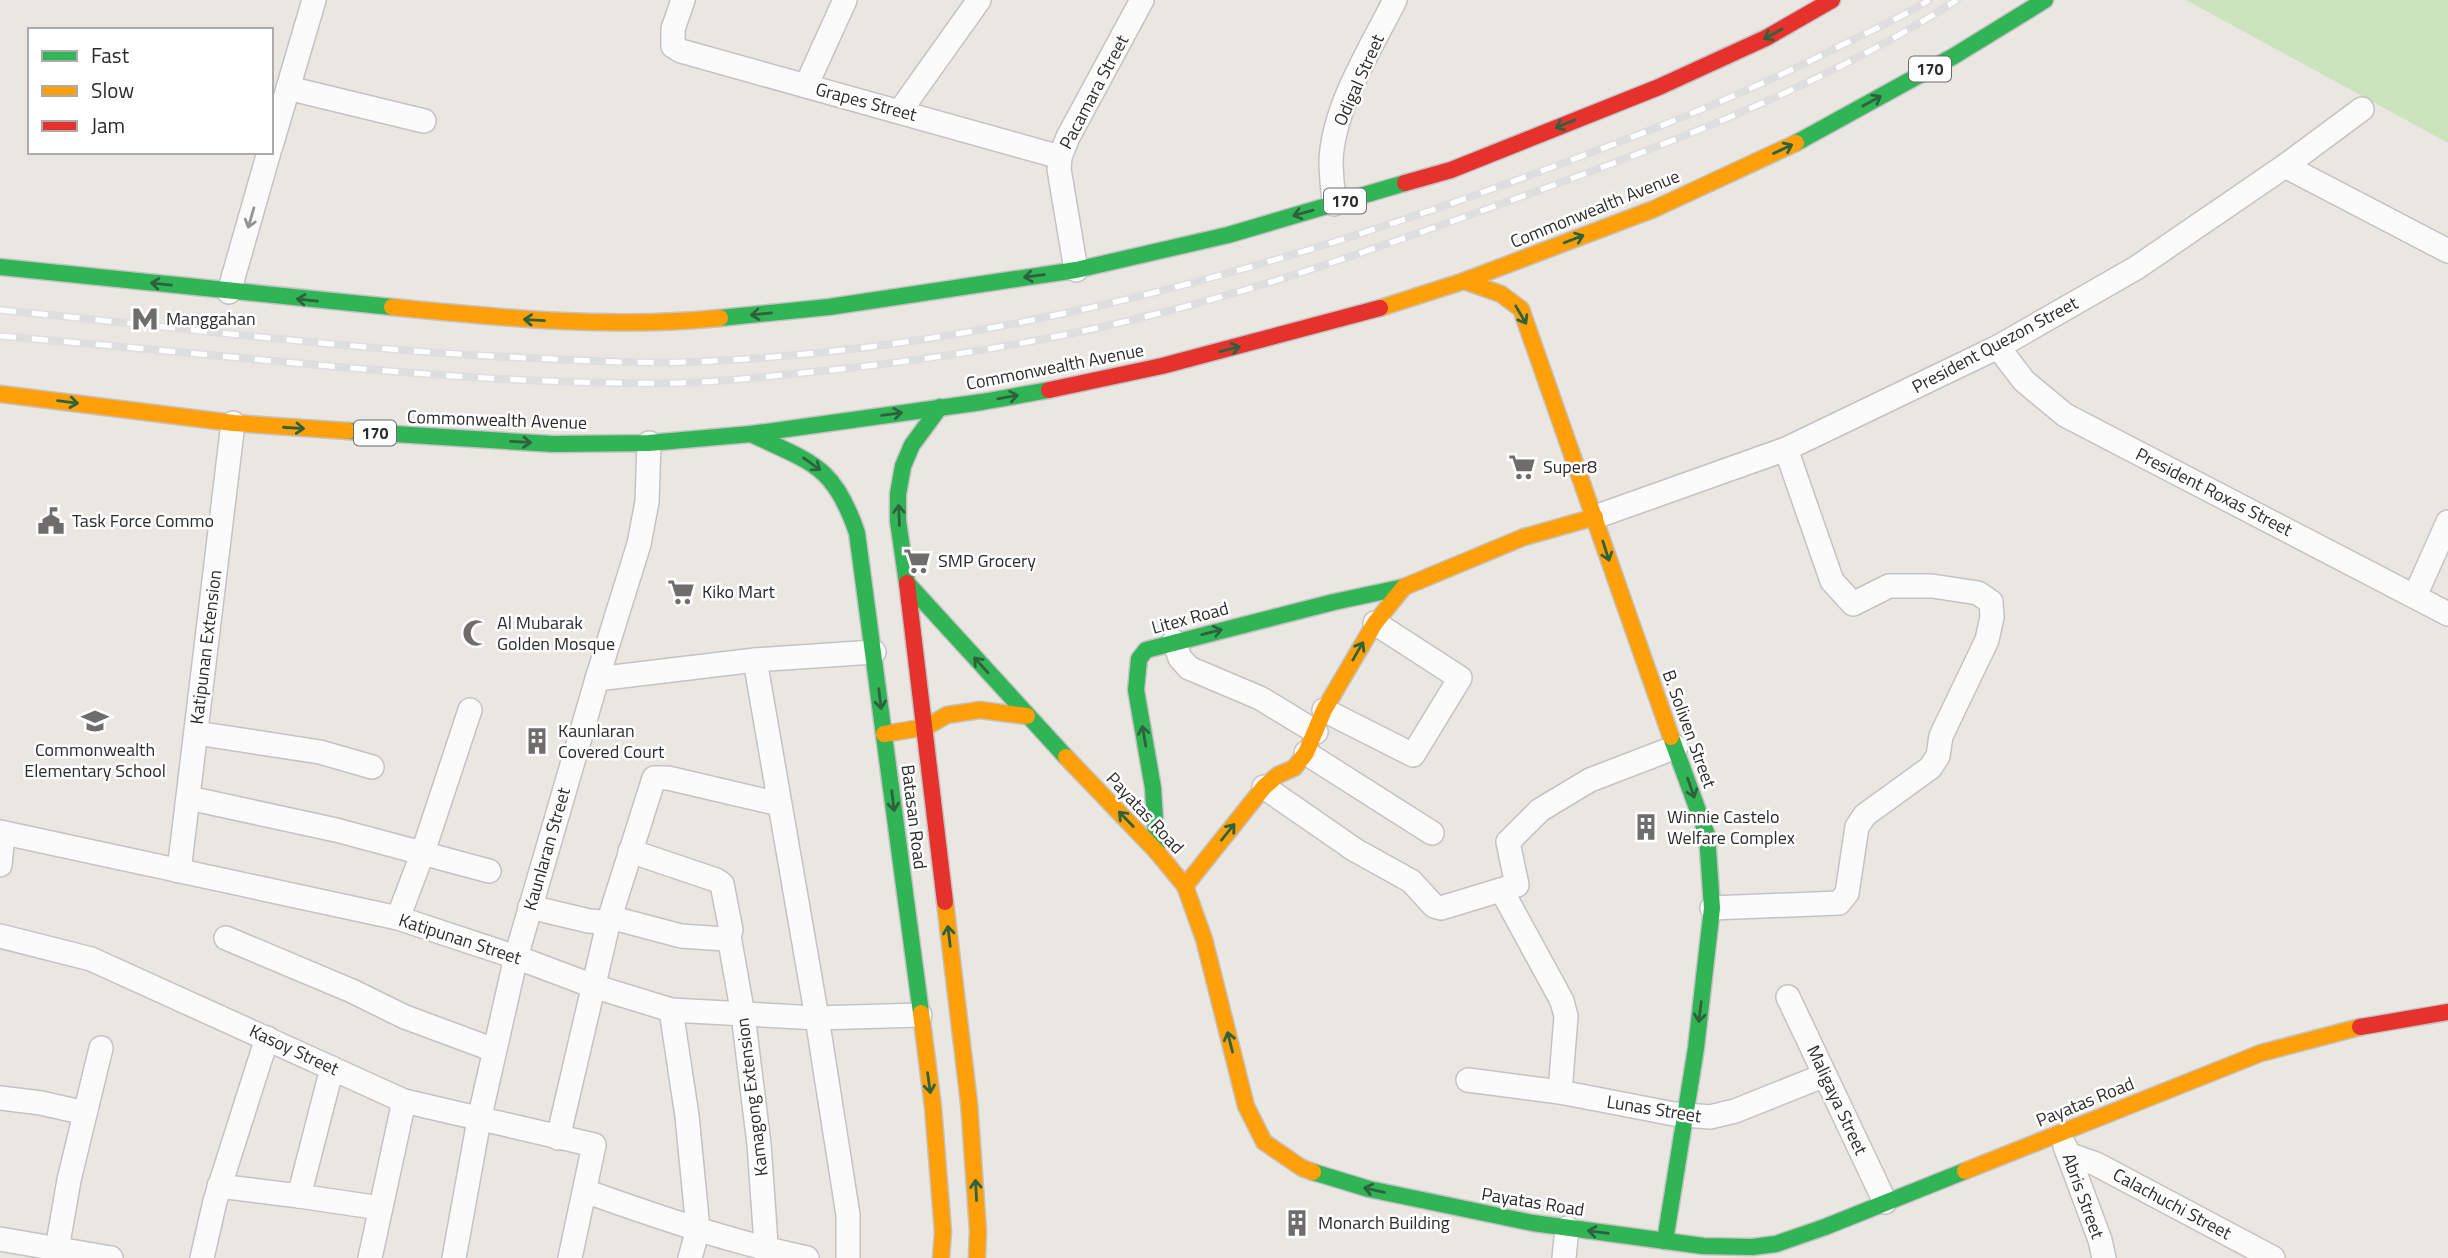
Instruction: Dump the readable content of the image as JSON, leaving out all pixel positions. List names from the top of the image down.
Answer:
{
  "streets": {
    "main road": [
      "170",
      "Commonwealth Avenue",
      "Litex Road",
      "B. Soliven Street",
      "Payatas Road",
      "Batasan Road"
    ],
    "street": [
      "Odigal Street",
      "Pacamara Street",
      "Grapes Street",
      "President Quezon Street",
      "President Roxas Street",
      "Katipunan Extension",
      "Kaunlaran Street",
      "Katipunan Street",
      "Kasoy Street",
      "Kamagong Extension",
      "Maligaya Street",
      "Lunas Street",
      "Abris Street",
      "Calachuchi Street"
    ]
  },
  "crossings": [
    ["170", "Odigal Street"],
    ["170", "Pacamara Street"],
    ["Pacamara Street", "Grapes Street"],
    ["Commonwealth Avenue", "Katipunan Extension"],
    ["Commonwealth Avenue", "B. Soliven Street"],
    ["Commonwealth Avenue", "Batasan Road"],
    ["Commonwealth Avenue", "Kaunlaran Street"],
    ["President Quezon Street", "President Roxas Street"],
    ["President Quezon Street", "Litex Road"],
    ["President Quezon Street", "B. Soliven Street"],
    ["Litex Road", "B. Soliven Street"],
    ["Litex Road", "Payatas Road"],
    ["Katipunan Extension", "Katipunan Street"],
    ["B. Soliven Street", "Payatas Road"],
    ["B. Soliven Street", "Lunas Street"],
    ["Payatas Road", "Batasan Road"],
    ["Payatas Road", "Maligaya Street"],
    ["Payatas Road", "Abris Street"],
    ["Payatas Road", "Calachuchi Street"],
    ["Batasan Road", "Katipunan Street"],
    ["Kaunlaran Street", "Katipunan Street"],
    ["Kaunlaran Street", "Kasoy Street"],
    ["Katipunan Street", "Kamagong Extension"],
    ["Maligaya Street", "Lunas Street"],
    ["Abris Street", "Calachuchi Street"]
  ],
  "one_way": ["B. Soliven Street", "Payatas Road"],
  "places": {
    "metro station": ["Manggahan"],
    "supermarket": ["Super8", "SMP Grocery", "Kiko Mart"],
    "public building": ["Task Force Commo"],
    "mosque": ["Al Mubarak Golden Mosque"],
    "school or university": ["Commonwealth Elementary School"],
    "building": ["Kaunlaran Covered Court", "Winnie Castelo Welfare Complex", "Monarch Building"]
  },
  "legend": ["Fast", "Slow", "Jam"]
}
